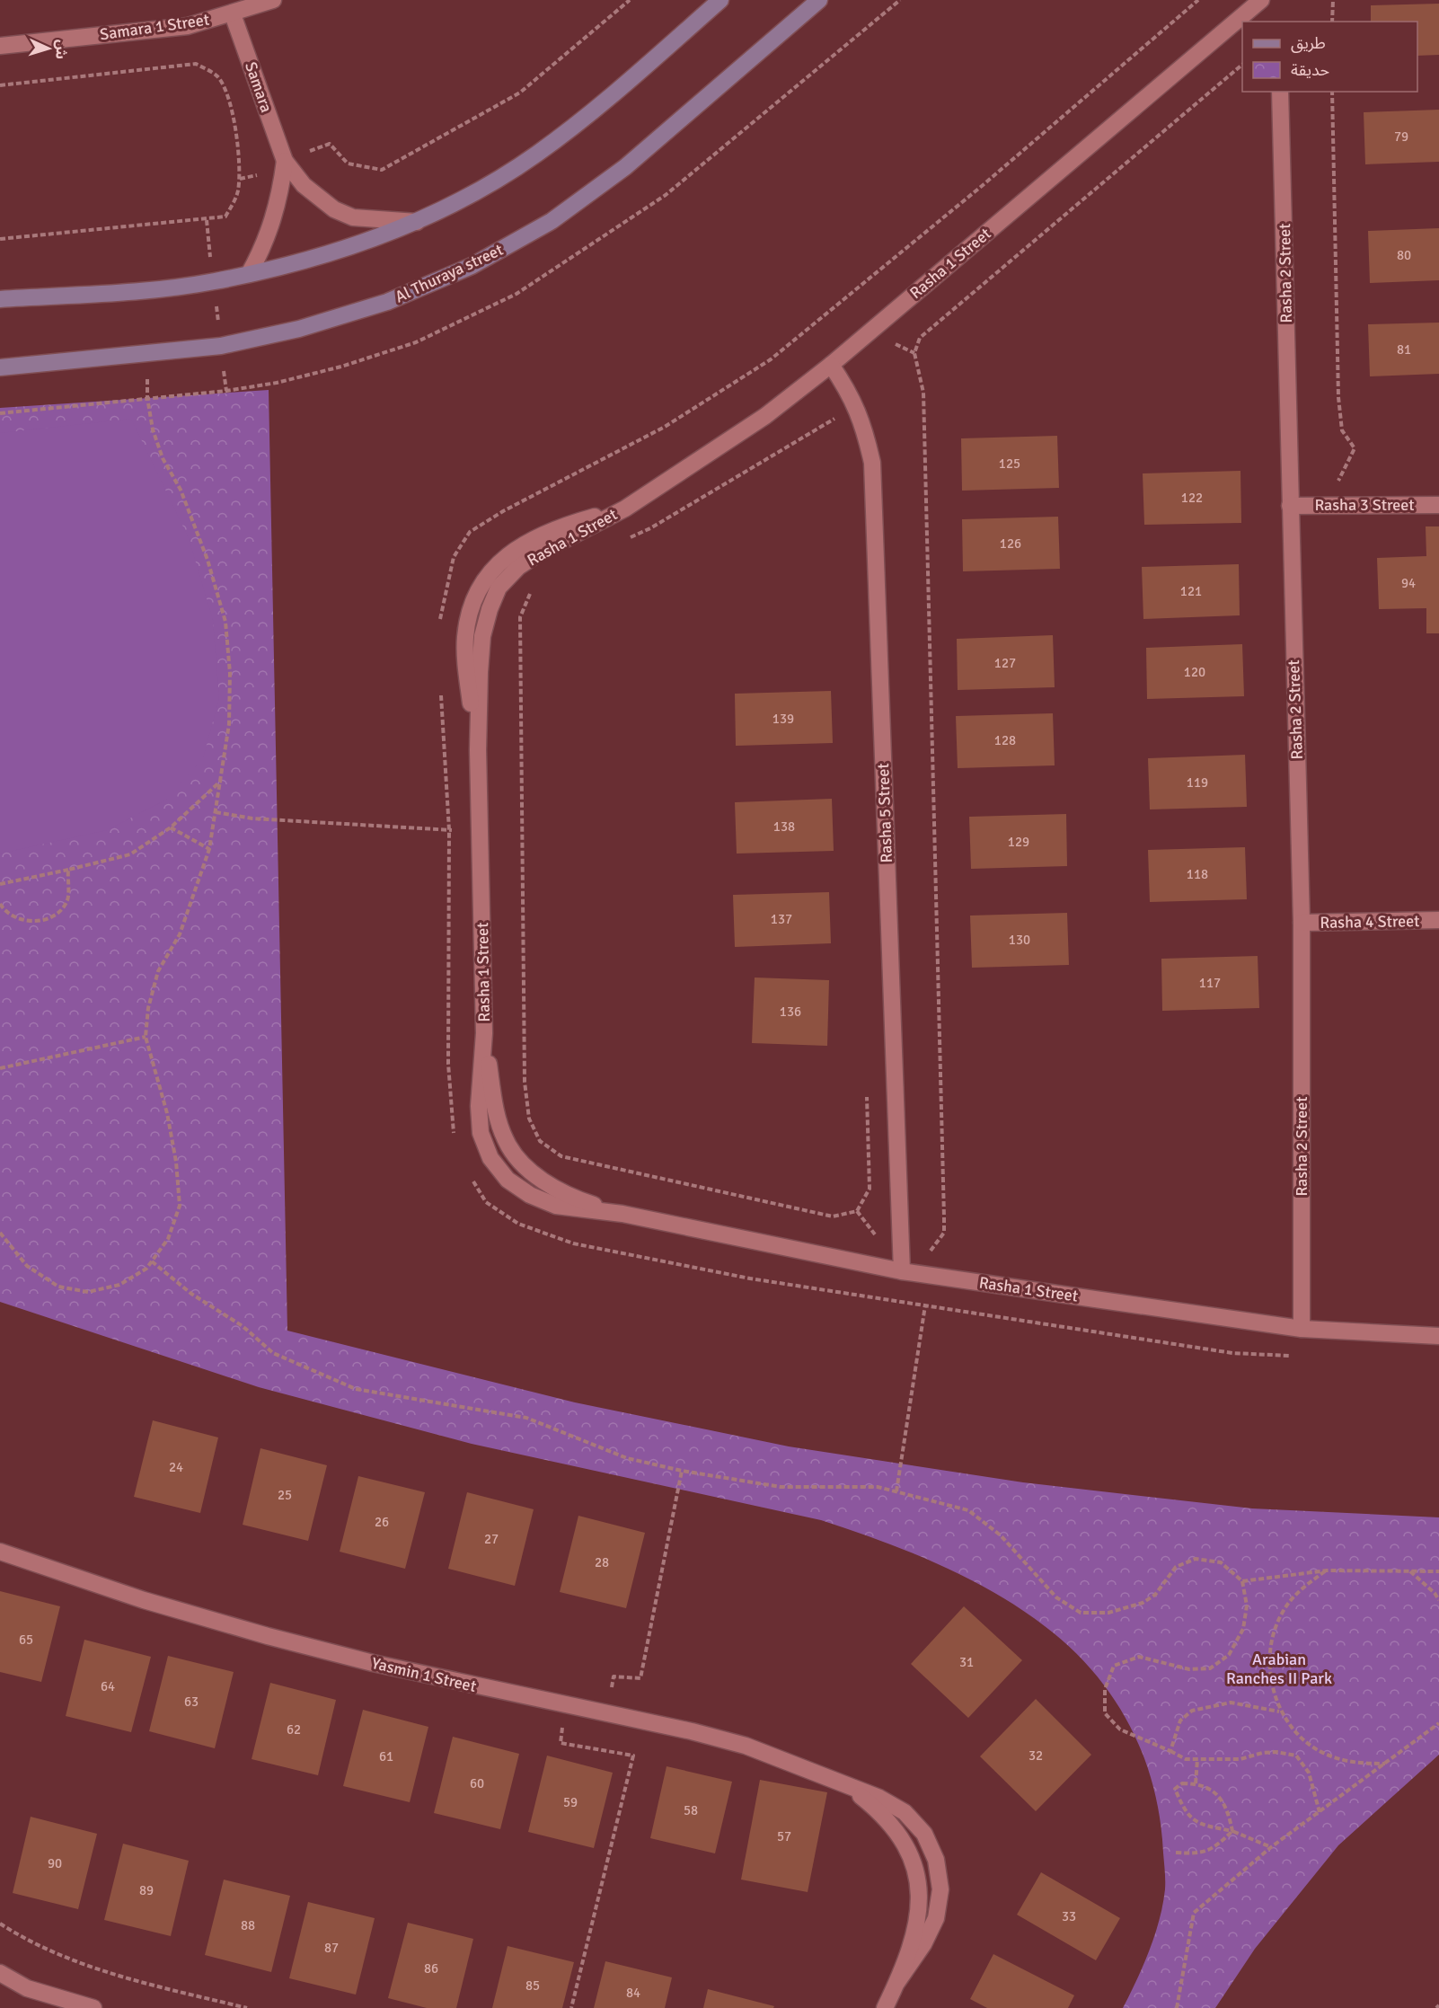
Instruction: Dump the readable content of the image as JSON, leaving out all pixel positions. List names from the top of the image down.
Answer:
{
  "streets": {
    "street": [
      "Samara 1 Street",
      "Samara",
      "Rasha 1 Street",
      "Al Thuraya street",
      "Rasha 2 Street",
      "Rasha 3 Street",
      "Rasha 5 Street",
      "Rasha 4 Street",
      "Yasmin 1 Street"
    ]
  },
  "crossings": [
    ["Samara 1 Street", "Samara"],
    ["Rasha 1 Street", "Rasha 2 Street"],
    ["Rasha 1 Street", "Rasha 5 Street"],
    ["Rasha 2 Street", "Rasha 3 Street"],
    ["Rasha 2 Street", "Rasha 4 Street"]
  ],
  "parks": ["Arabian Ranches II Park"],
  "house_numbers": [
    "79",
    "80",
    "81",
    "125",
    "122",
    "126",
    "94",
    "121",
    "127",
    "120",
    "139",
    "128",
    "119",
    "138",
    "129",
    "118",
    "137",
    "130",
    "117",
    "136",
    "24",
    "25",
    "26",
    "27",
    "28",
    "65",
    "31",
    "64",
    "63",
    "62",
    "32",
    "61",
    "60",
    "59",
    "58",
    "57",
    "90",
    "89",
    "33",
    "88",
    "87",
    "86",
    "85",
    "84"
  ],
  "legend": ["طريق", "حديقة"],
  "north": "right"
}
